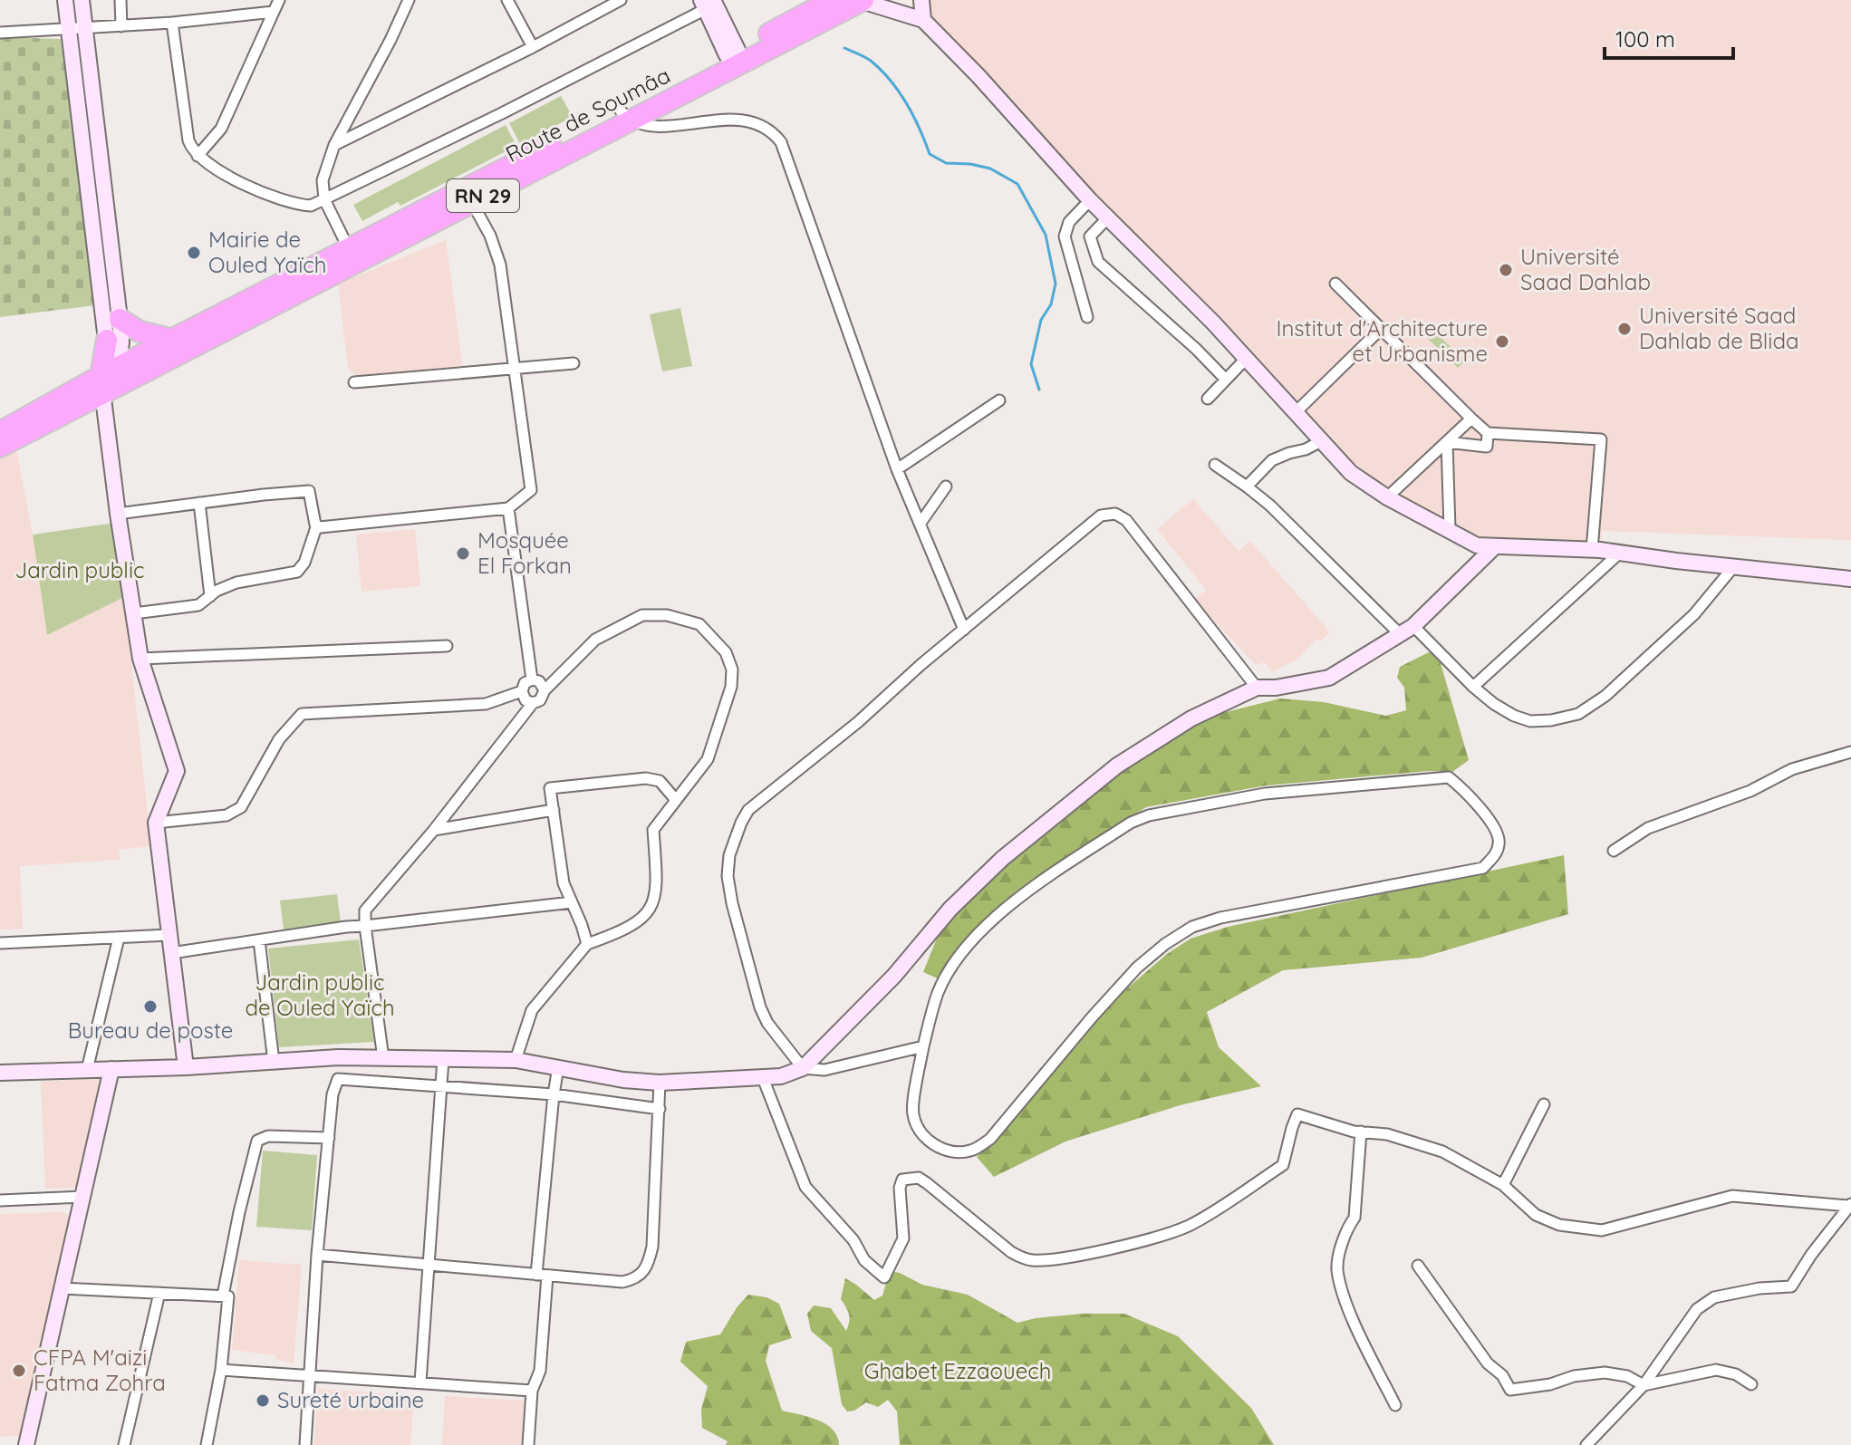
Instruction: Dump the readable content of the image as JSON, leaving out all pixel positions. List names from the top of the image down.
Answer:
{
  "streets": {
    "highway": ["Route de Soumâa", "RN 29"]
  },
  "crossings": [
    ["Route de Soumâa", "RN 29"]
  ],
  "parks": ["Jardin public", "Jardin public de Ouled Yaïch", "Ghabet Ezzaouech"],
  "places": [
    "Mairie de Ouled Yaïch",
    "Université Saad Dahlab",
    "Université Saad Dahlab de Blida",
    "Institut d'Architecture et Urbanisme",
    "Mosquée El Forkan",
    "Bureau de poste",
    "CFPA M'aizi Fatma Zohra",
    "Sureté urbaine"
  ],
  "scale_bar": "100 m"
}
